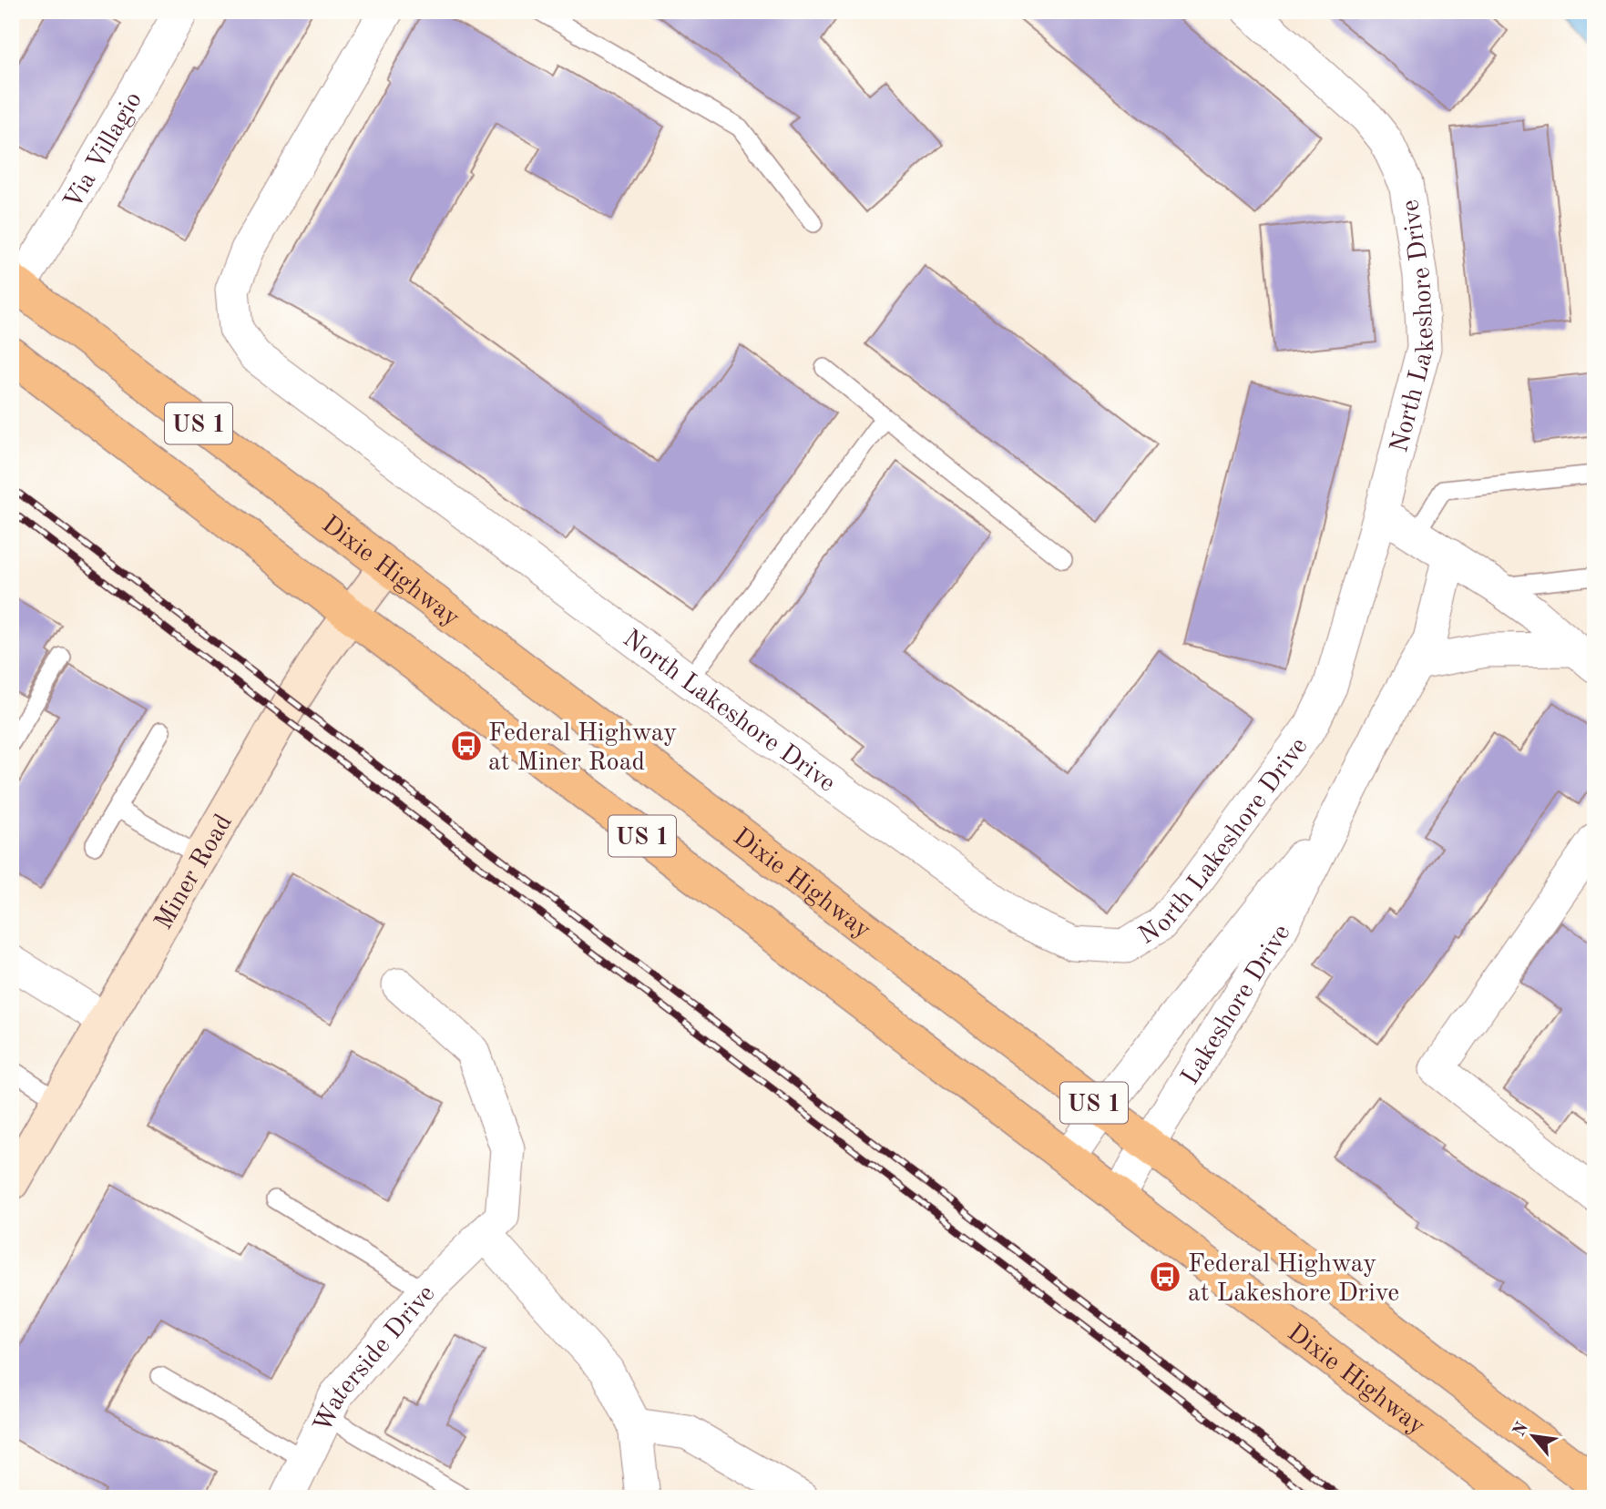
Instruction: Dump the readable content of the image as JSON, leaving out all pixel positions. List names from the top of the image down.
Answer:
{
  "streets": {
    "main road": ["US 1", "Dixie Highway"],
    "street": [
      "Via Villagio",
      "North Lakeshore Drive",
      "Miner Road",
      "Lakeshore Drive",
      "Waterside Drive"
    ]
  },
  "crossings": [
    ["Via Villagio", "Dixie Highway"],
    ["Dixie Highway", "Miner Road"],
    ["Dixie Highway", "Lakeshore Drive"]
  ],
  "places": {
    "bus stop": ["Federal Highway at Miner Road", "Federal Highway at Lakeshore Drive"]
  },
  "north": "top left"
}
